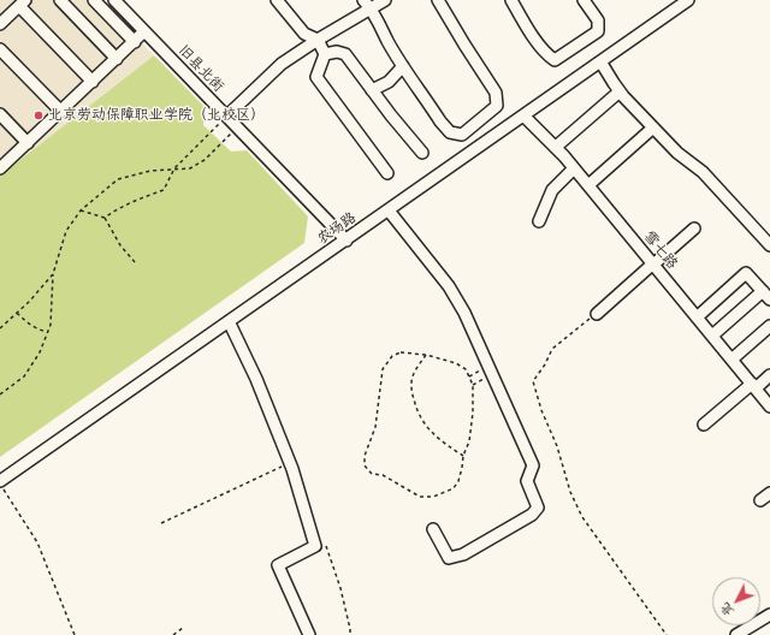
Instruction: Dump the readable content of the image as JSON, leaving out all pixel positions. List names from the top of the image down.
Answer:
{
  "streets": {
    "street": ["旧县北街", "农场路", "雪七路"]
  },
  "crossings": [
    ["旧县北街", "农场路"],
    ["农场路", "雪七路"]
  ],
  "places": ["北京劳动保障职业学院（北校区）"],
  "north": "bottom left"
}
